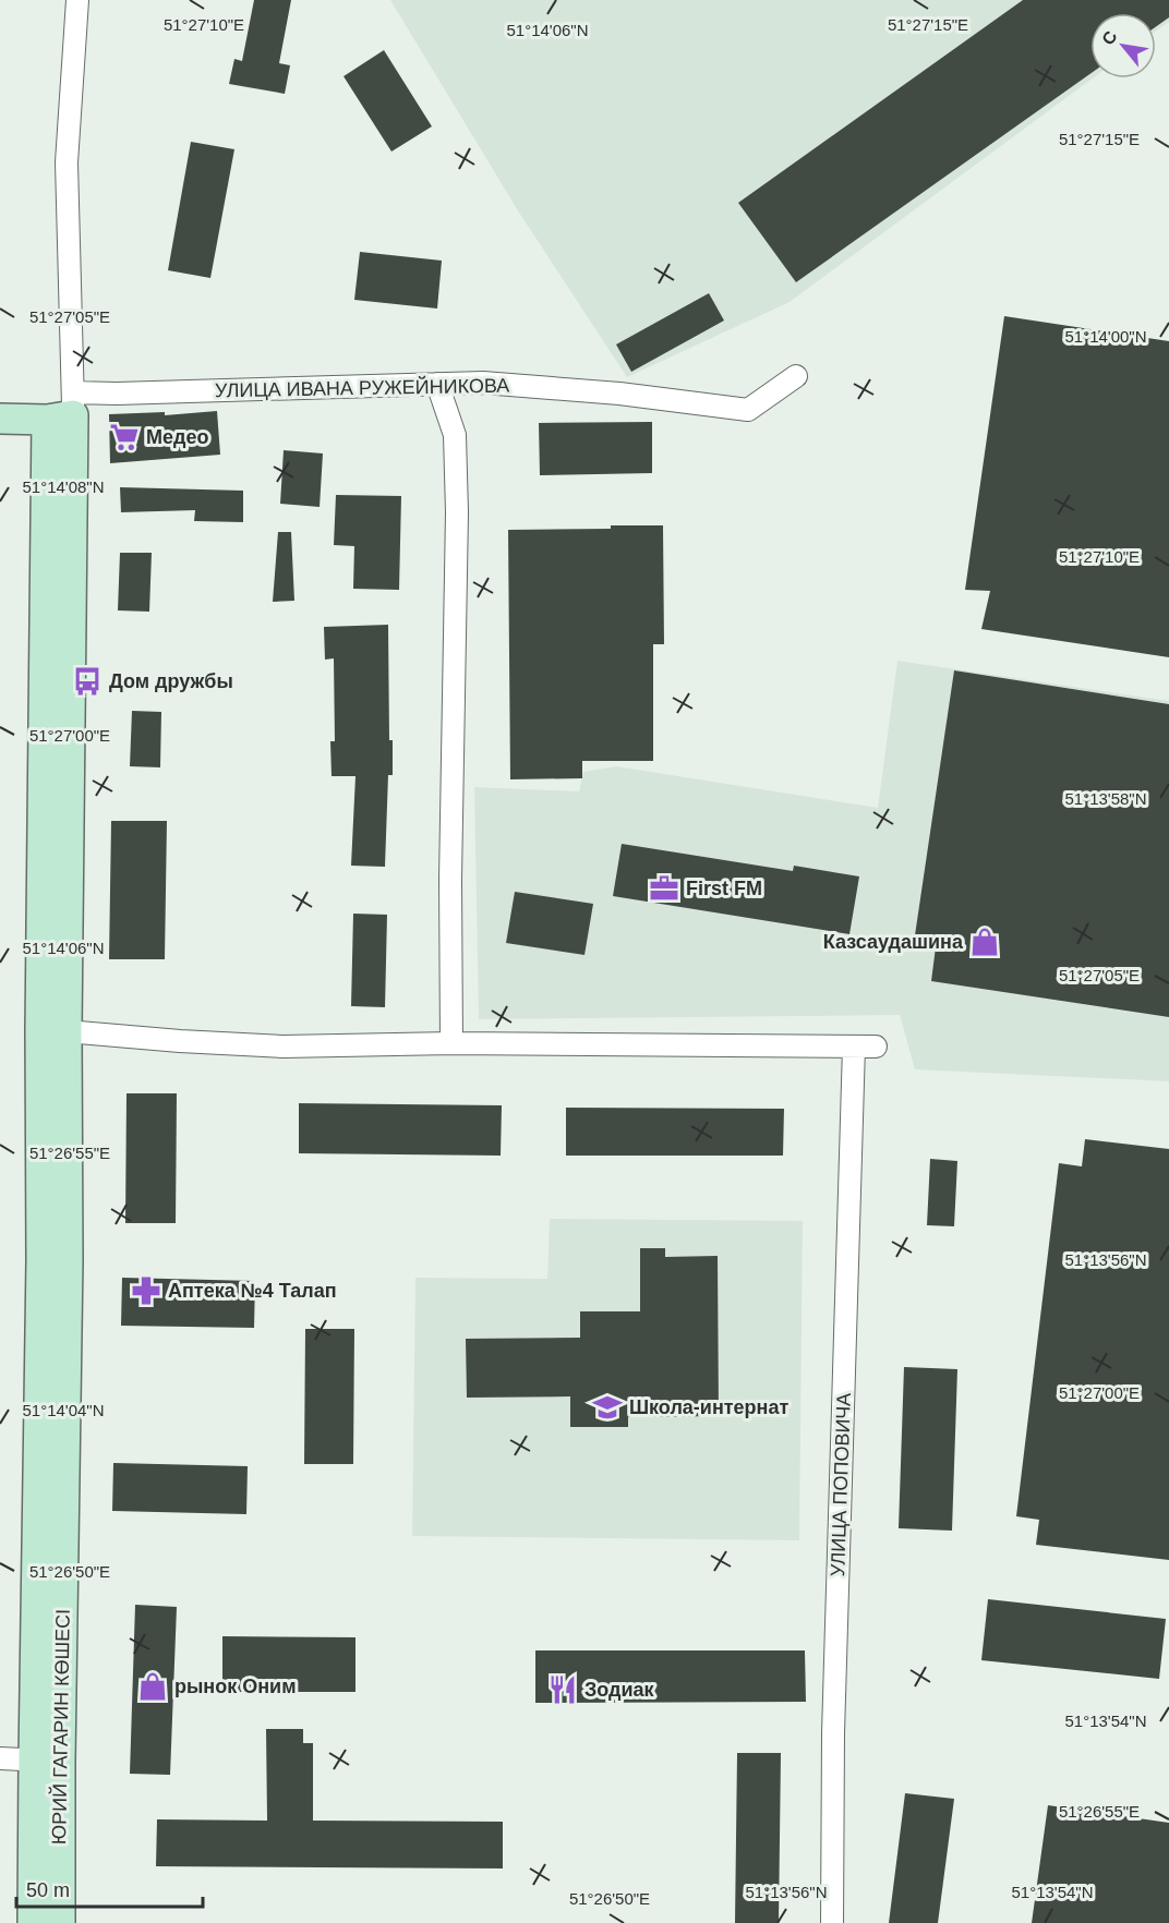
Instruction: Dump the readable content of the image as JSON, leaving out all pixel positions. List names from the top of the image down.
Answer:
{
  "streets": {
    "main road": ["ЮРИЙ ГАГАРИН КӨШЕСІ"],
    "street": ["УЛИЦА ИВАНА РУЖЕЙНИКОВА", "УЛИЦА ПОПОВИЧА"]
  },
  "crossings": [
    ["УЛИЦА ИВАНА РУЖЕЙНИКОВА", "ЮРИЙ ГАГАРИН КӨШЕСІ"]
  ],
  "places": {
    "supermarket": ["Медео"],
    "bus stop": ["Дом дружбы"],
    "office": ["First FM"],
    "shop": ["Казсаудашина", "рынок Оним"],
    "pharmacy": ["Аптека №4 Талап"],
    "school or university": ["Школа-интернат"],
    "restaurant": ["Зодиак"]
  },
  "scale_bar": "50 m",
  "north": "top left",
  "coordinates": [
    "51°27'10\"E",
    "51°27'15\"E",
    "51°14'06\"N",
    "51°27'05\"E",
    "51°14'00\"N",
    "51°14'08\"N",
    "51°27'00\"E",
    "51°13'58\"N",
    "51°26'55\"E",
    "51°13'56\"N",
    "51°14'04\"N",
    "51°26'50\"E",
    "51°13'54\"N"
  ]
}
